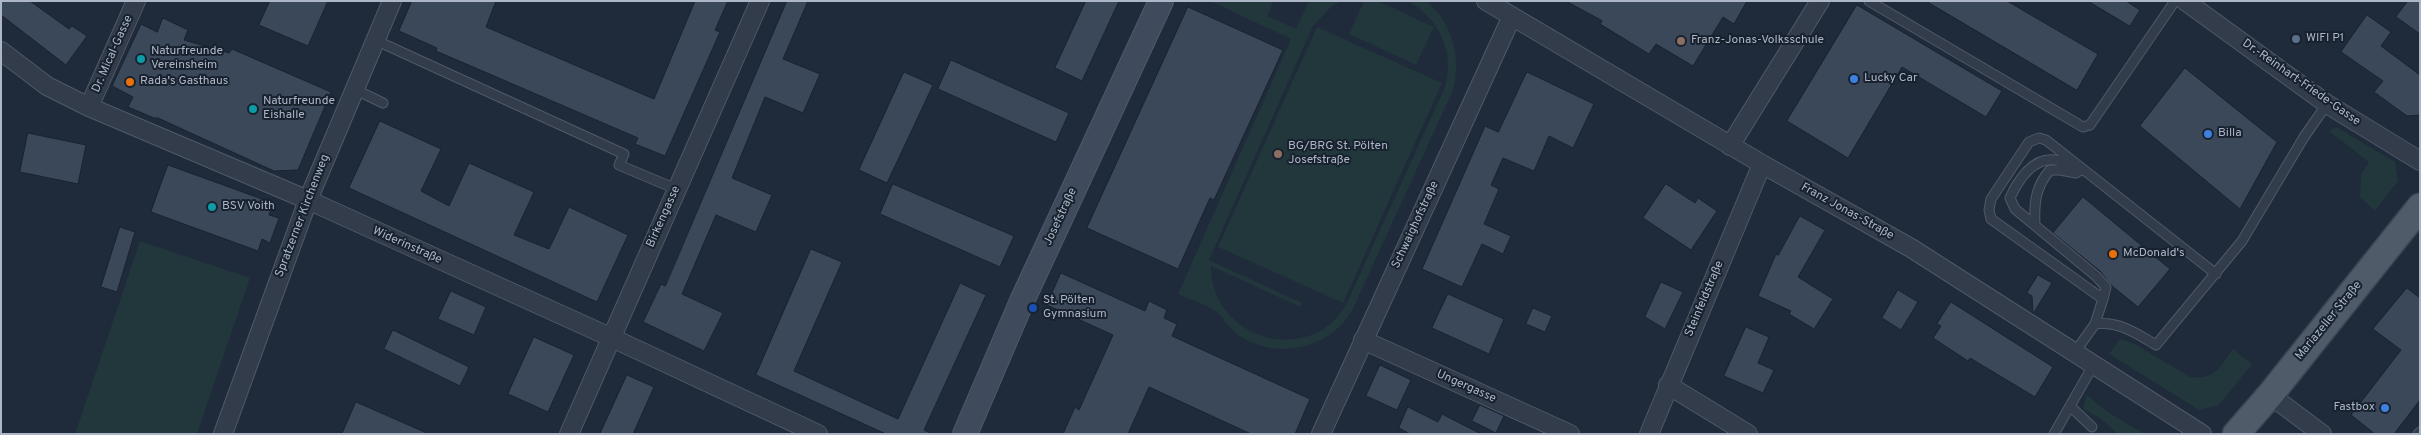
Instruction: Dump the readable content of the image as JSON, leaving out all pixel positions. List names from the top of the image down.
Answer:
{
  "streets": {
    "main road": ["Mariazeller Straße"],
    "street": [
      "Dr. Mical-Gasse",
      "Dr.-Reinhart-Friede-Gasse",
      "Franz Jonas-Straße",
      "Spratzerner Kirchenweg",
      "Birkengasse",
      "Josefstraße",
      "Schwaighofstraße",
      "Widerinstraße",
      "Steinfeldstraße",
      "Ungergasse"
    ]
  },
  "crossings": [
    ["Dr. Mical-Gasse", "Widerinstraße"],
    ["Franz Jonas-Straße", "Schwaighofstraße"],
    ["Franz Jonas-Straße", "Steinfeldstraße"],
    ["Spratzerner Kirchenweg", "Widerinstraße"],
    ["Birkengasse", "Widerinstraße"],
    ["Schwaighofstraße", "Ungergasse"]
  ],
  "places": [
    "WIFI P1",
    "Franz-Jonas-Volksschule",
    "Naturfreunde Vereinsheim",
    "Lucky Car",
    "Rada's Gasthaus",
    "Naturfreunde Eishalle",
    "Billa",
    "BG/BRG St. Pölten Josefstraße",
    "BSV Voith",
    "McDonald's",
    "St. Pölten Gymnasium",
    "Fastbox"
  ]
}
